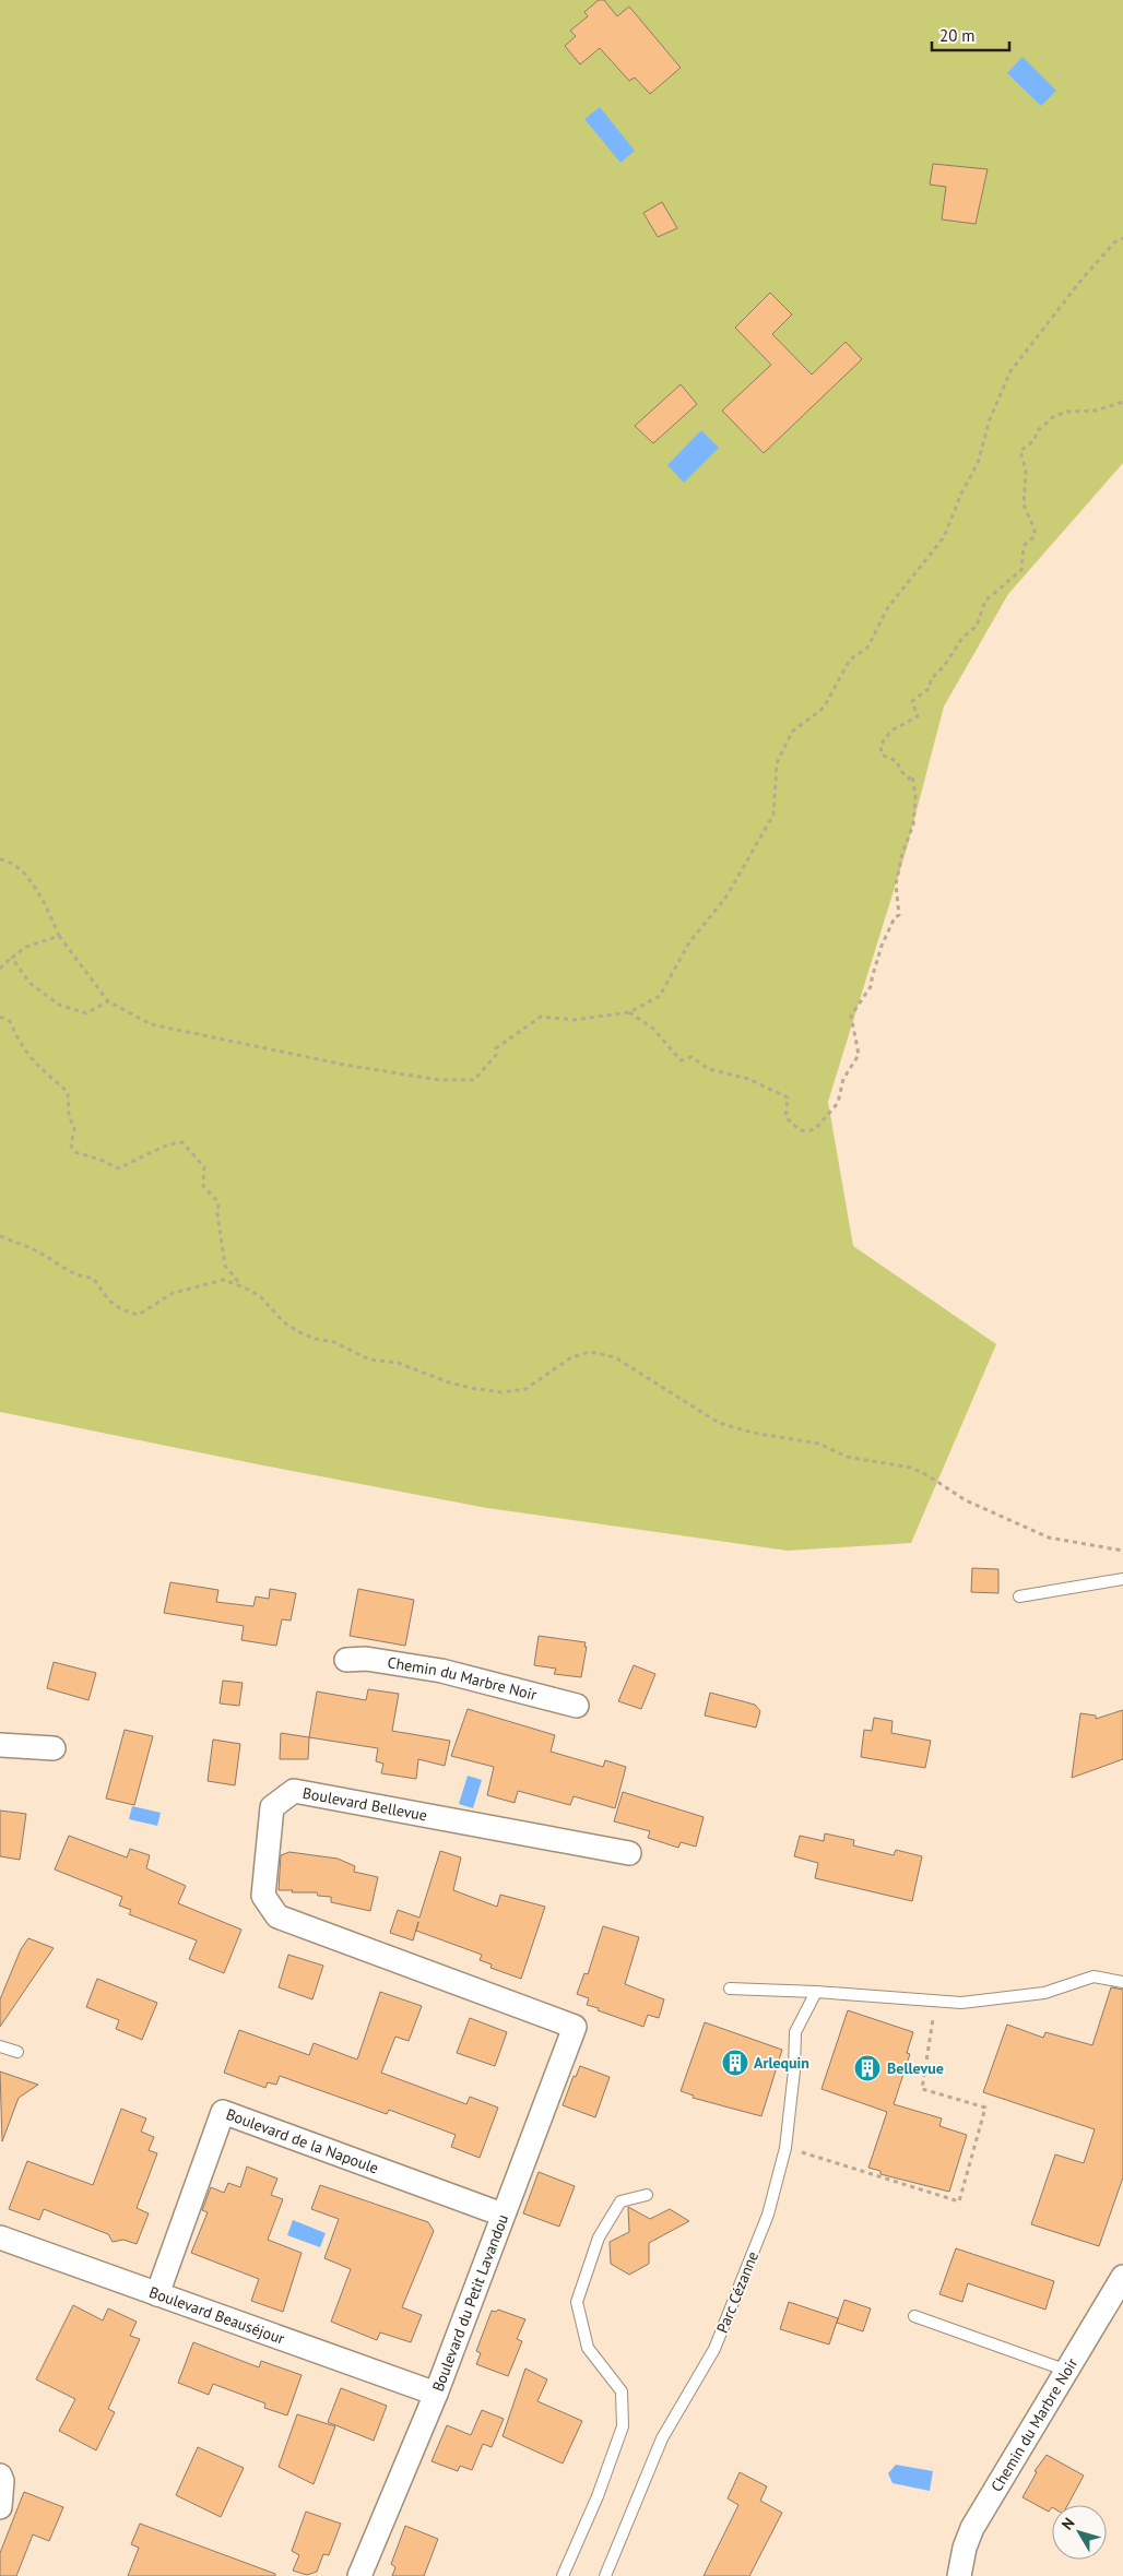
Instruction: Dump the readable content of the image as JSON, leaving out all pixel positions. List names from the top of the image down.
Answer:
{
  "streets": {
    "street": [
      "Chemin du Marbre Noir",
      "Boulevard Bellevue",
      "Boulevard de la Napoule",
      "Boulevard du Petit Lavandou",
      "Boulevard Beauséjour"
    ],
    "lane": ["Parc Cézanne"]
  },
  "crossings": [
    ["Boulevard Bellevue", "Boulevard du Petit Lavandou"],
    ["Boulevard de la Napoule", "Boulevard du Petit Lavandou"],
    ["Boulevard de la Napoule", "Boulevard Beauséjour"],
    ["Boulevard du Petit Lavandou", "Boulevard Beauséjour"]
  ],
  "places": {
    "building": ["Arlequin", "Bellevue"]
  },
  "scale_bar": "20 m",
  "north": "top left"
}
